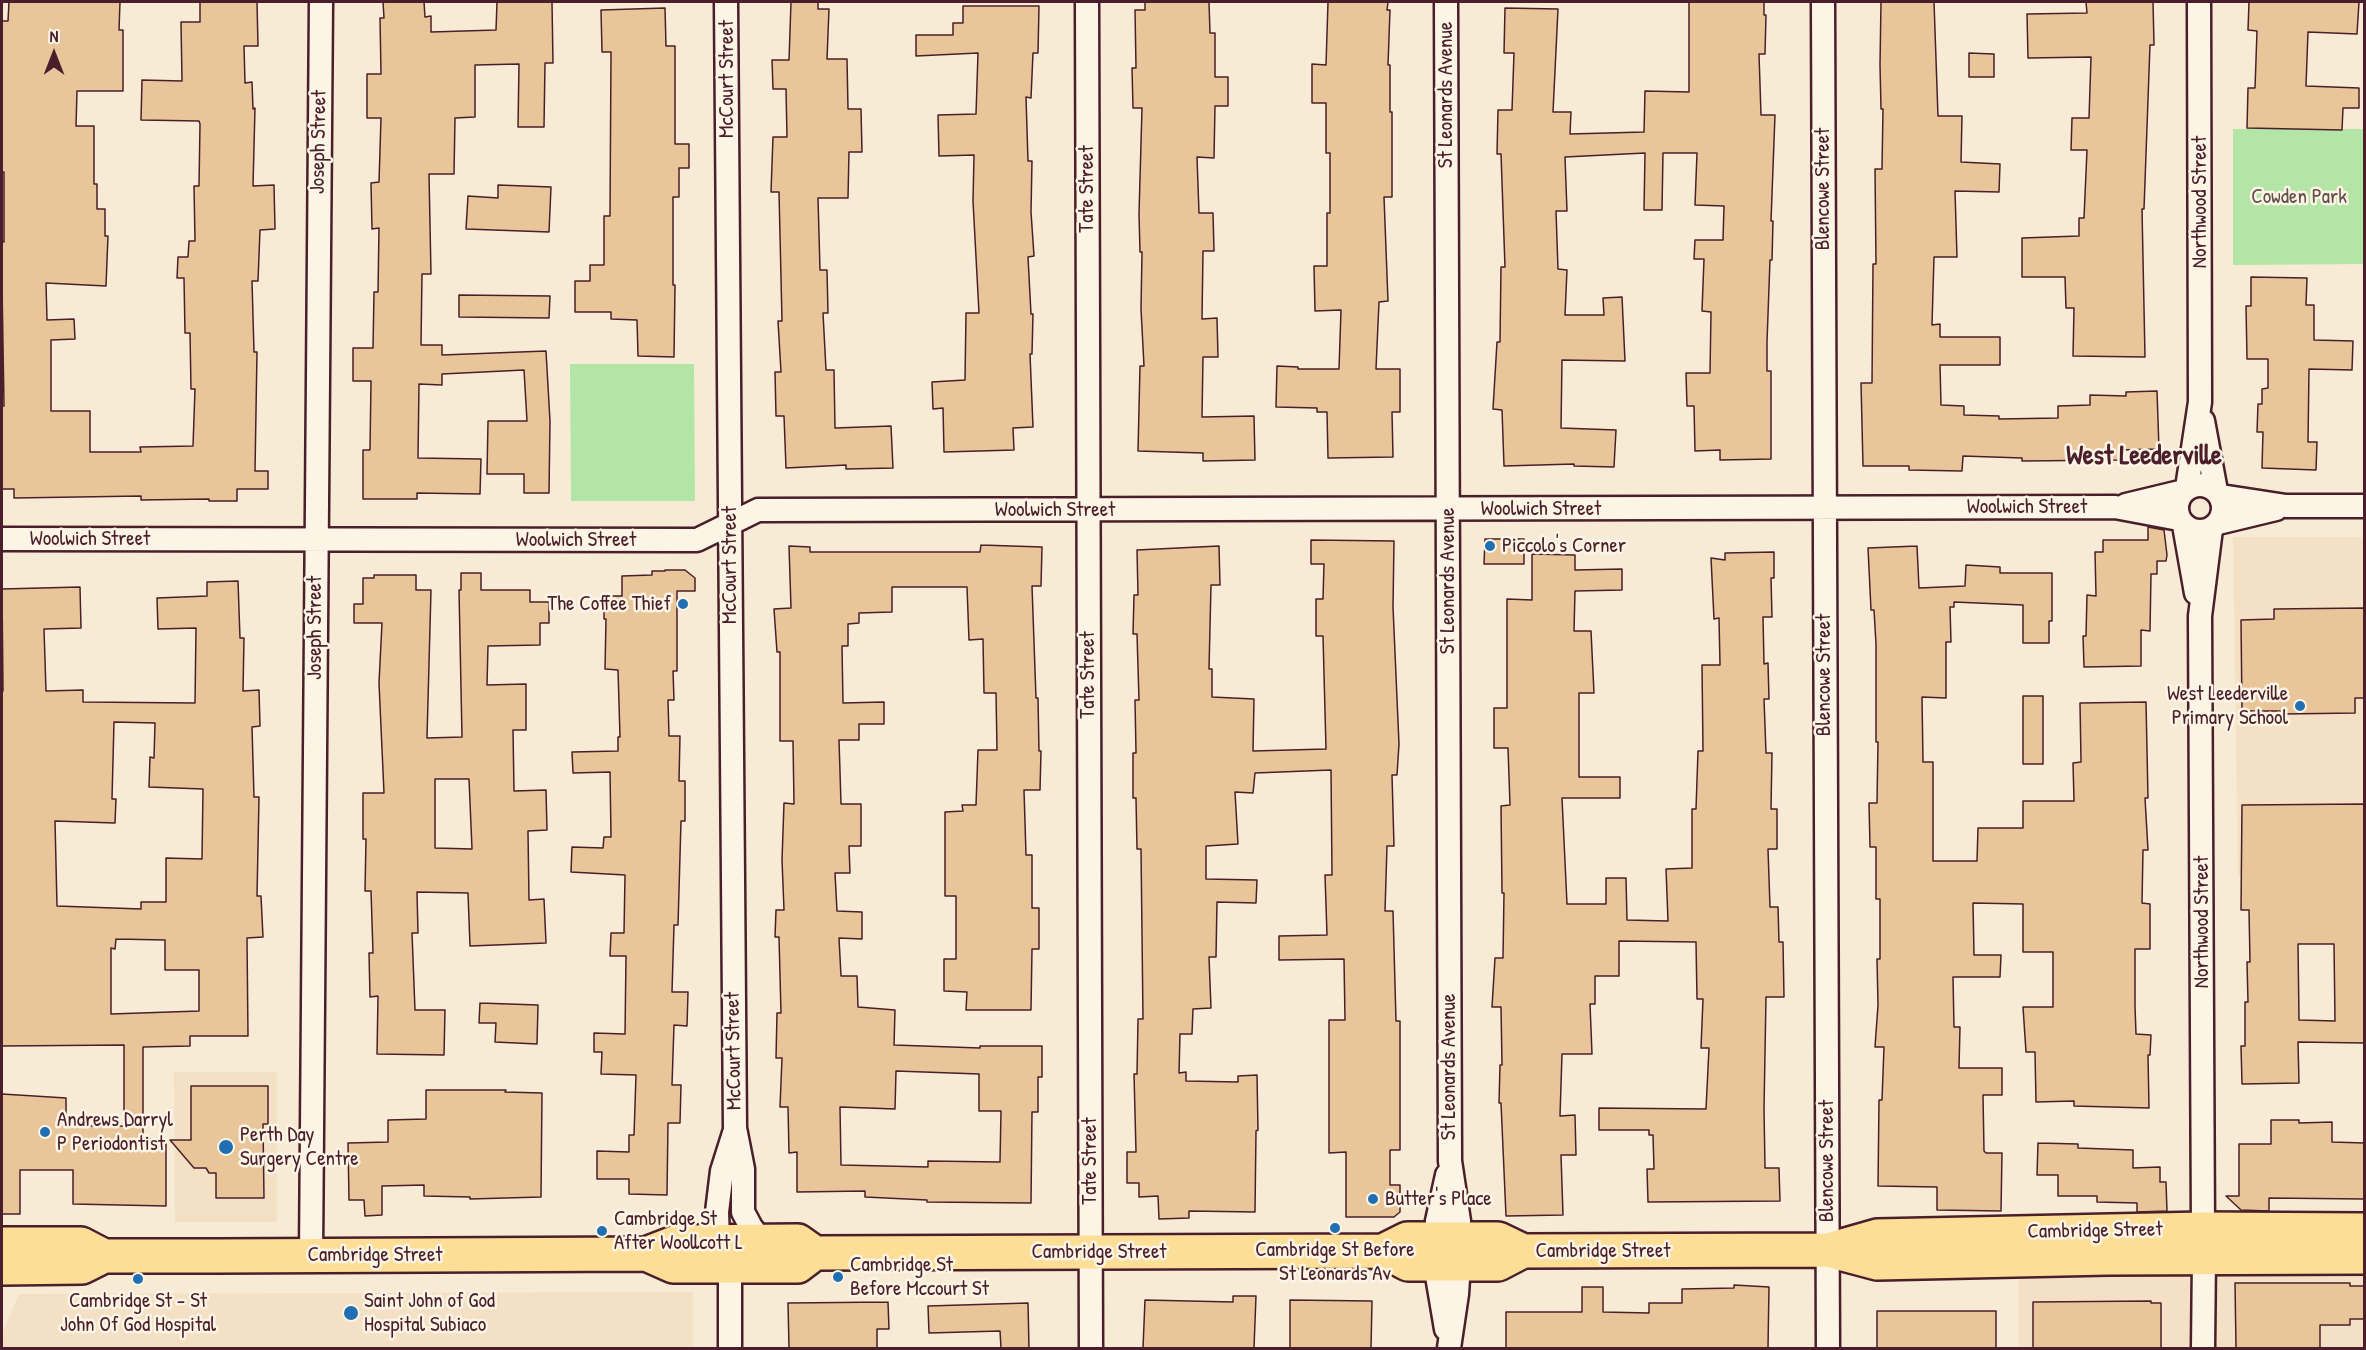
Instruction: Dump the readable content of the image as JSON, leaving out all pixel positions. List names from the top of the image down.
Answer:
{
  "streets": {
    "main road": ["Cambridge Street"],
    "street": [
      "McCourt Street",
      "St Leonards Avenue",
      "Joseph Street",
      "Tate Street",
      "Blencowe Street",
      "Northwood Street",
      "Woolwich Street"
    ]
  },
  "crossings": [
    ["McCourt Street", "Woolwich Street"],
    ["McCourt Street", "Cambridge Street"],
    ["St Leonards Avenue", "Woolwich Street"],
    ["St Leonards Avenue", "Cambridge Street"],
    ["Joseph Street", "Woolwich Street"],
    ["Joseph Street", "Cambridge Street"],
    ["Tate Street", "Woolwich Street"],
    ["Tate Street", "Cambridge Street"],
    ["Blencowe Street", "Woolwich Street"],
    ["Blencowe Street", "Cambridge Street"],
    ["Northwood Street", "Woolwich Street"],
    ["Northwood Street", "Cambridge Street"]
  ],
  "districts": ["West Leederville"],
  "parks": ["Cowden Park"],
  "places": [
    "Piccolo's Corner",
    "The Coffee Thief",
    "West Leederville Primary School",
    "Andrews Darryl P Periodontist",
    "Perth Day Surgery Centre",
    "Butter's Place",
    "Cambridge St Before St Leonards Av",
    "Cambridge St After Woollcott L",
    "Cambridge St Before Mccourt St",
    "Cambridge St - St John Of God Hospital",
    "Saint John of God Hospital Subiaco"
  ],
  "north": "top"
}
